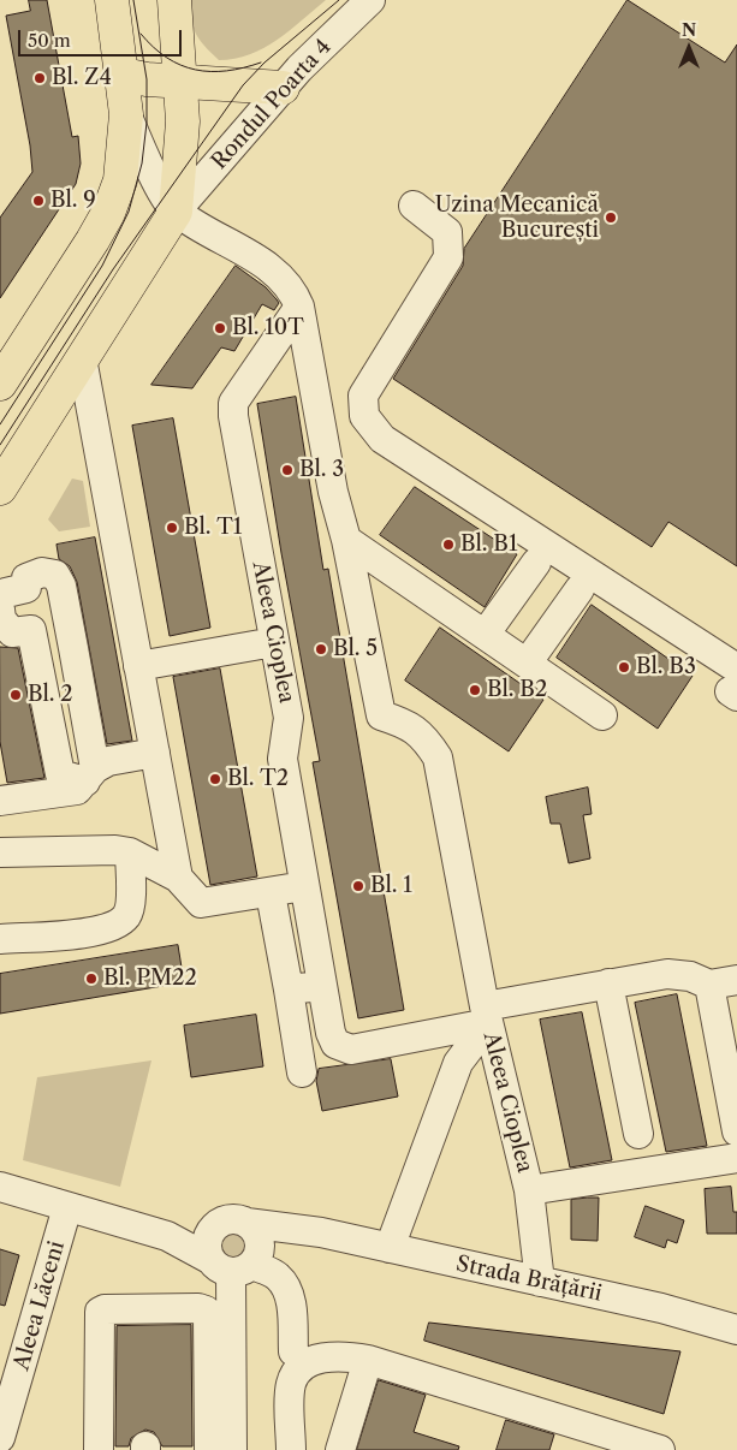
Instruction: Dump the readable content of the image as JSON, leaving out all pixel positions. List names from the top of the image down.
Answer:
{
  "streets": {
    "street": [
      "Rondul Poarta 4",
      "Aleea Cioplea",
      "Strada Brățării",
      "Aleea Lăceni"
    ]
  },
  "crossings": [
    ["Aleea Cioplea", "Strada Brățării"]
  ],
  "places": [
    "Bl. Z4",
    "Bl. 9",
    "Uzina Mecanică București",
    "Bl. 10T",
    "Bl. 3",
    "Bl. T1",
    "Bl. B1",
    "Bl. 5",
    "Bl. B3",
    "Bl. B2",
    "Bl. 2",
    "Bl. T2",
    "Bl. 1",
    "Bl. PM22"
  ],
  "scale_bar": "50 m",
  "north": "top"
}
